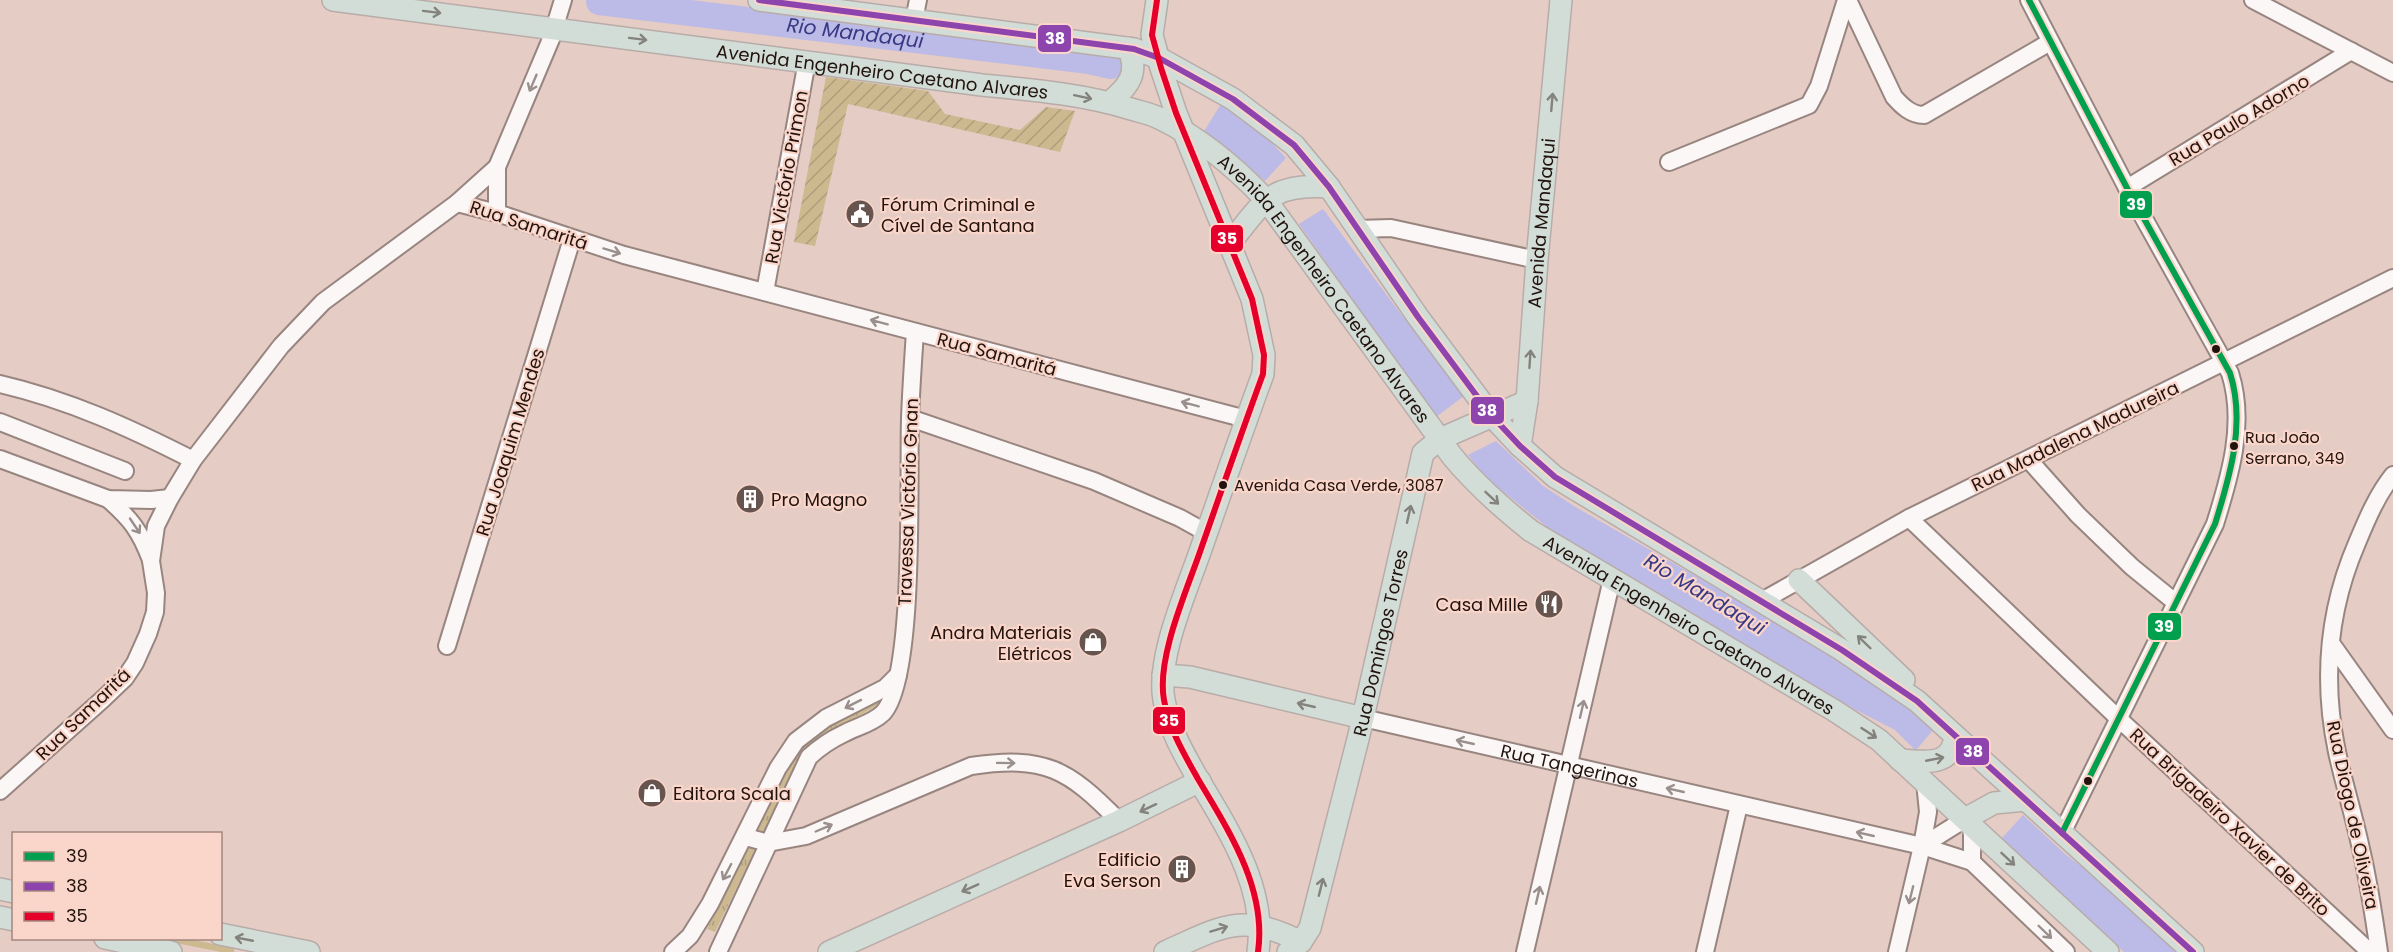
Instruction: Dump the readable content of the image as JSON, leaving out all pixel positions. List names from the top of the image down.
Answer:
{
  "streets": {
    "main road": [
      "Avenida Engenheiro Caetano Alvares",
      "Avenida Mandaqui",
      "Rua Domingos Torres",
      "Rua Tangerinas"
    ],
    "street": [
      "Rua Paulo Adorno",
      "Rua Victório Primon",
      "Rua Samaritá",
      "Rua Madalena Madureira",
      "Rua Joaquim Mendes",
      "Travessa Victório Gnan",
      "Rua Diogo de Oliveira",
      "Rua Brigadeiro Xavier de Brito"
    ]
  },
  "crossings": [
    ["Avenida Engenheiro Caetano Alvares", "Rua Victório Primon"],
    ["Avenida Engenheiro Caetano Alvares", "Rua Domingos Torres"],
    ["Rua Victório Primon", "Rua Samaritá"],
    ["Avenida Mandaqui", "Rua Domingos Torres"],
    ["Rua Samaritá", "Rua Joaquim Mendes"],
    ["Rua Samaritá", "Travessa Victório Gnan"],
    ["Rua Madalena Madureira", "Rua Brigadeiro Xavier de Brito"],
    ["Rua Domingos Torres", "Rua Tangerinas"]
  ],
  "one_way": ["Avenida Mandaqui", "Rua Domingos Torres"],
  "water": ["Rio Mandaqui"],
  "places": {
    "public building": ["Fórum Criminal e Cível de Santana"],
    "other": ["Rua João Serrano, 349", "Avenida Casa Verde, 3087"],
    "building": ["Pro Magno", "Edificio Eva Serson"],
    "restaurant": ["Casa Mille"],
    "shop": ["Andra Materiais Elétricos", "Editora Scala"]
  },
  "lines": ["transit line 39", "transit line 38", "transit line 35"],
  "legend": ["39", "38", "35"]
}
